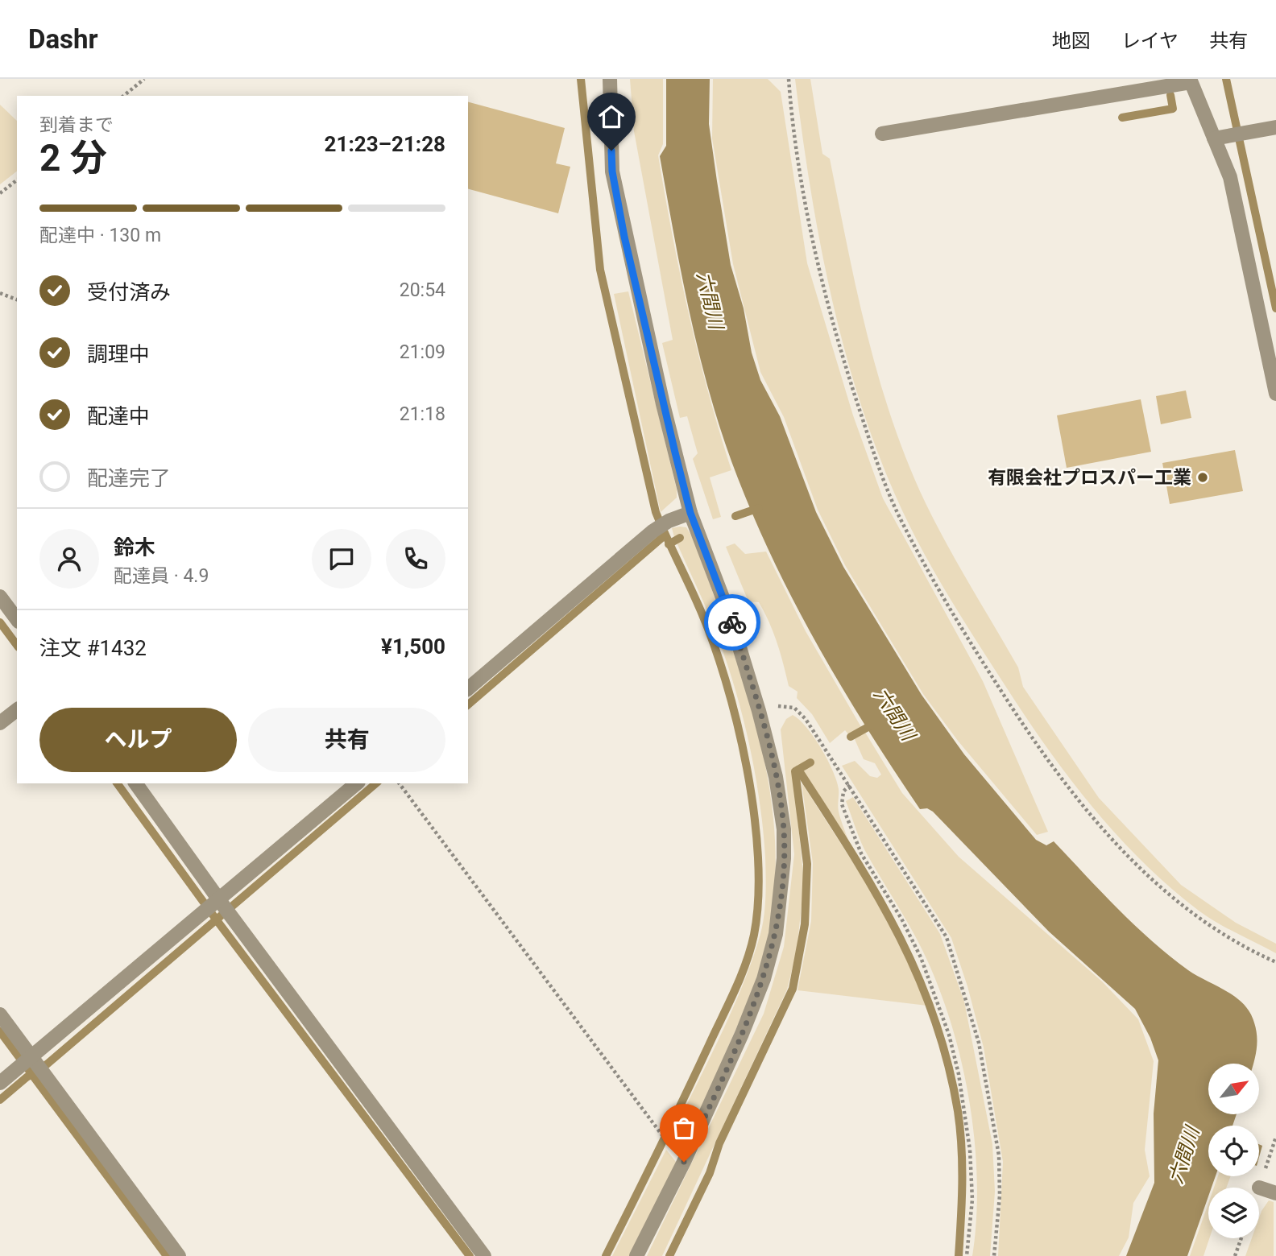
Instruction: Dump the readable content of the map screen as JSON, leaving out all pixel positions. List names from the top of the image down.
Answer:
{
  "water": ["六間川"],
  "places": ["有限会社プロスパー工業"],
  "north": "top right",
  "page": {
    "header": "Dashr",
    "nav": ["地図", "レイヤ", "共有"],
    "heading": ["2 分", "到着まで", "21:23–21:28"],
    "panel": [
      "鈴木",
      "配達員 · 4.9",
      "注文 #1432",
      "¥1,500"
    ],
    "bar": "配達中 · 130 m",
    "list": [
      ["受付済み", "20:54"],
      ["調理中", "21:09"],
      ["配達中", "21:18"],
      "配達完了"
    ],
    "buttons": ["ヘルプ", "共有"]
  }
}
